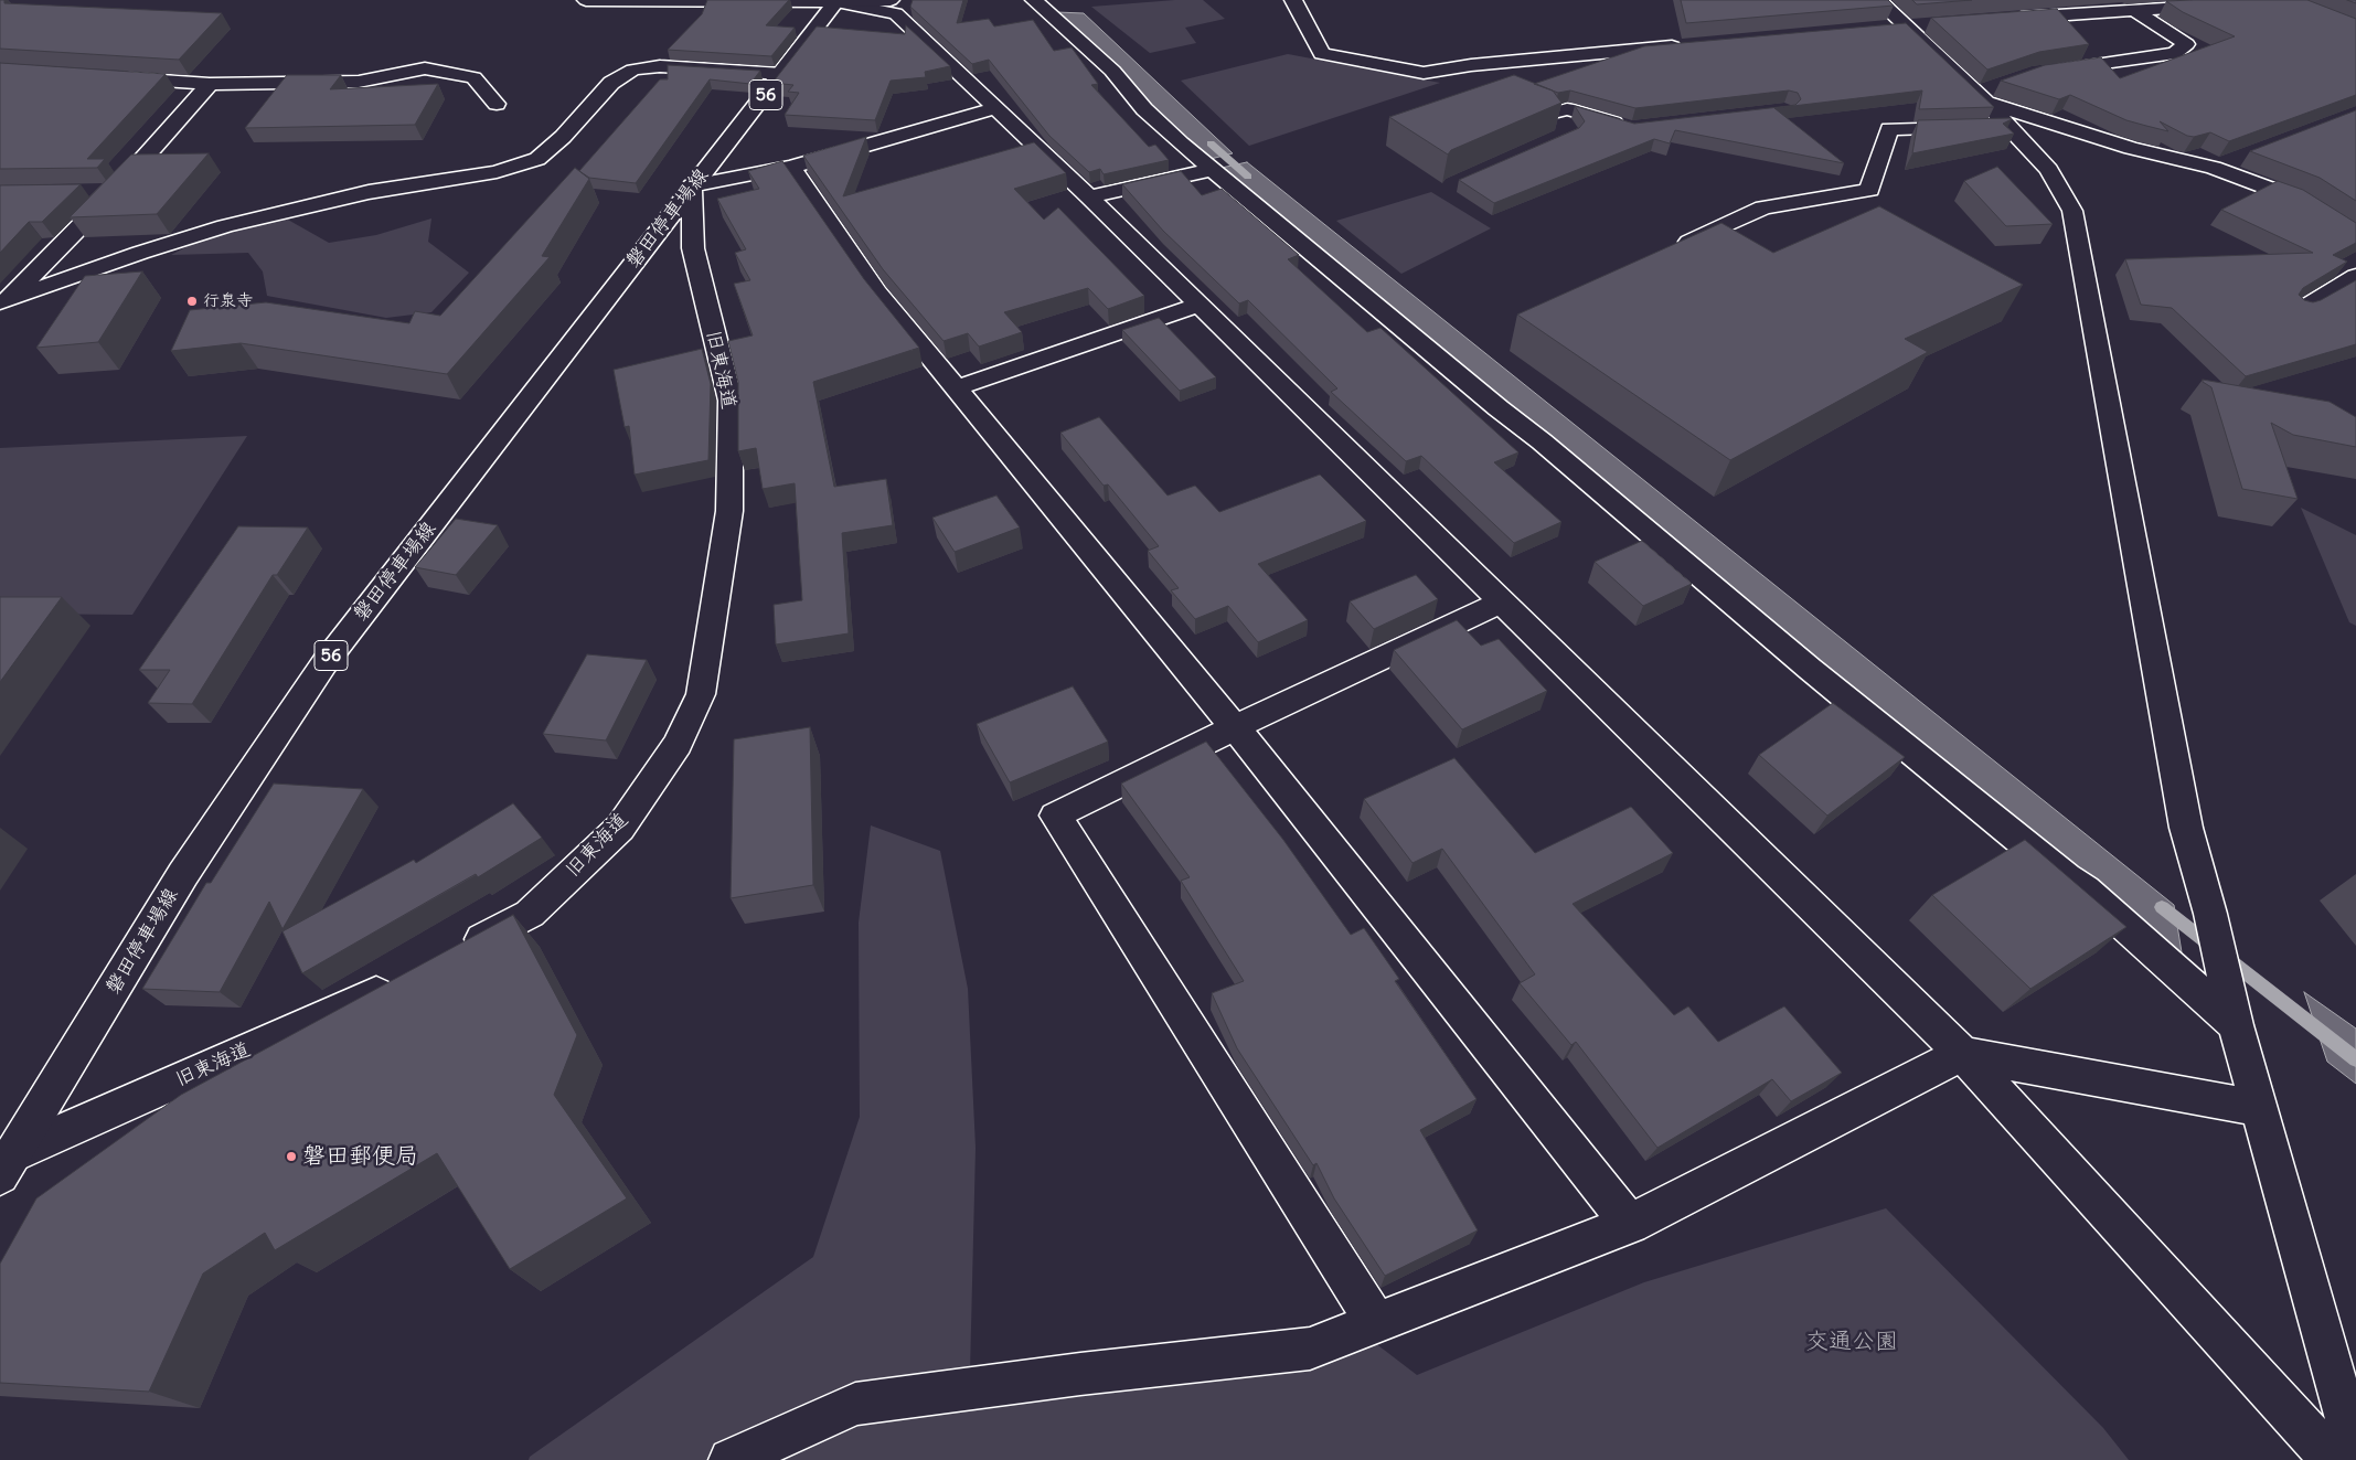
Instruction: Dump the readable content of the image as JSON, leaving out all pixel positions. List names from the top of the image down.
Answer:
{
  "streets": {
    "street": ["56", "磐田停車場線", "旧東海道"]
  },
  "crossings": [
    ["磐田停車場線", "旧東海道"]
  ],
  "parks": ["交通公園"],
  "places": ["行泉寺", "磐田郵便局"]
}
